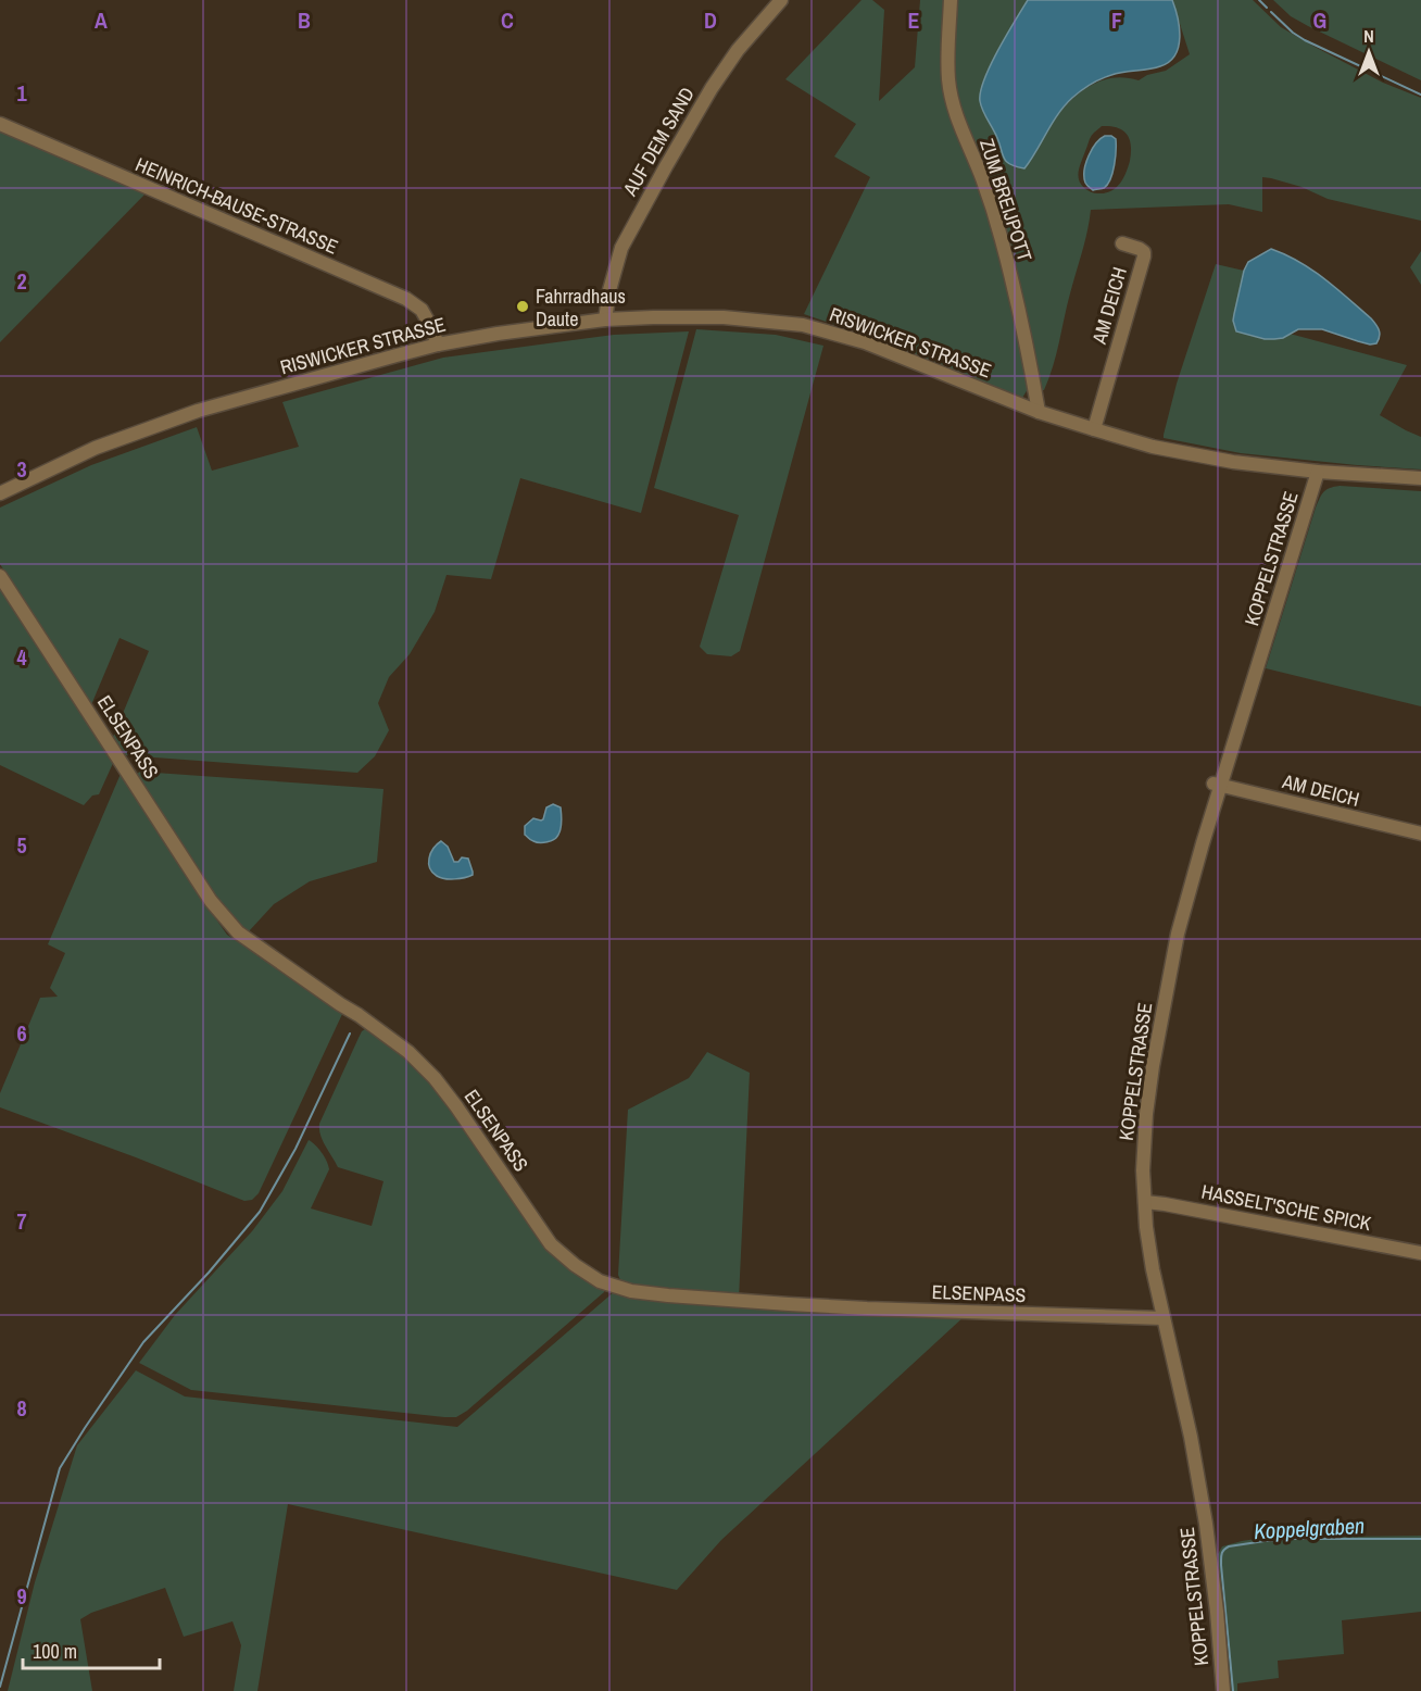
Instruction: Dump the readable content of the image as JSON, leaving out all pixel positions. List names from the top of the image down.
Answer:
{
  "streets": {
    "street": [
      "AUF DEM SAND",
      "ZUM BREIJPOTT",
      "HEINRICH-BAUSE-STRASSE",
      "AM DEICH",
      "RISWICKER STRASSE",
      "KOPPELSTRASSE",
      "ELSENPASS",
      "HASSELT'SCHE SPICK"
    ]
  },
  "crossings": [
    ["AUF DEM SAND", "RISWICKER STRASSE"],
    ["ZUM BREIJPOTT", "RISWICKER STRASSE"],
    ["HEINRICH-BAUSE-STRASSE", "RISWICKER STRASSE"],
    ["AM DEICH", "RISWICKER STRASSE"],
    ["AM DEICH", "KOPPELSTRASSE"],
    ["RISWICKER STRASSE", "KOPPELSTRASSE"],
    ["KOPPELSTRASSE", "ELSENPASS"],
    ["KOPPELSTRASSE", "HASSELT'SCHE SPICK"]
  ],
  "water": ["Koppelgraben"],
  "places": ["Fahrradhaus Daute"],
  "scale_bar": "100 m",
  "north": "top",
  "grid": {
    "columns": [
      "A",
      "B",
      "C",
      "D",
      "E",
      "F",
      "G"
    ],
    "rows": [
      "1",
      "2",
      "3",
      "4",
      "5",
      "6",
      "7",
      "8",
      "9"
    ]
  }
}
